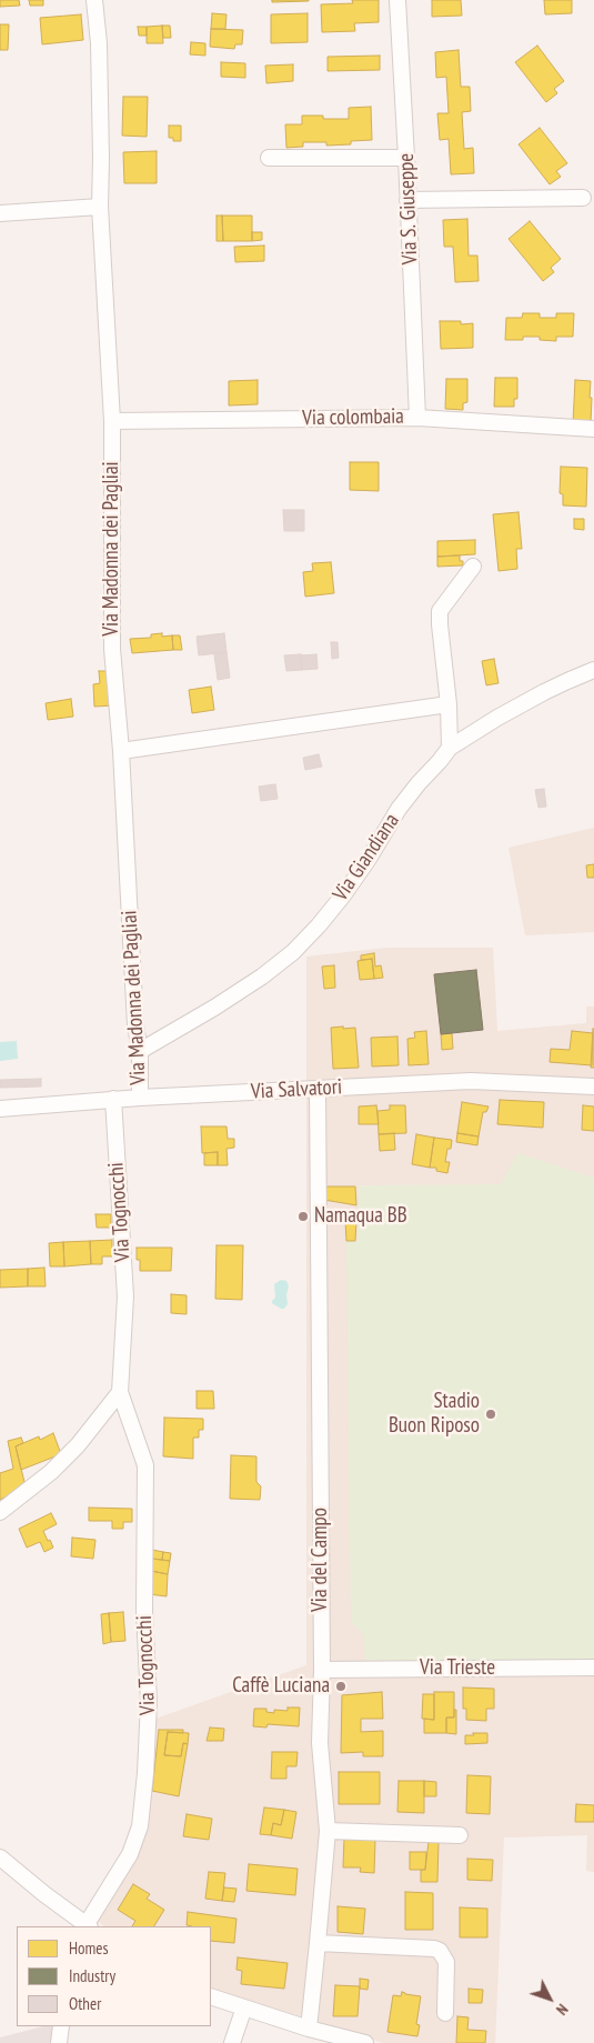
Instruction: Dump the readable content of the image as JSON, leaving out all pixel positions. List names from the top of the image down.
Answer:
{
  "streets": {
    "street": [
      "Via S. Giuseppe",
      "Via colombaia",
      "Via Madonna dei Pagliai",
      "Via Giandiana",
      "Via Salvatori",
      "Via Tognocchi",
      "Via del Campo",
      "Via Trieste"
    ]
  },
  "crossings": [
    ["Via S. Giuseppe", "Via colombaia"],
    ["Via colombaia", "Via Madonna dei Pagliai"],
    ["Via Madonna dei Pagliai", "Via Giandiana"],
    ["Via Madonna dei Pagliai", "Via Salvatori"],
    ["Via Salvatori", "Via Tognocchi"],
    ["Via Salvatori", "Via del Campo"],
    ["Via del Campo", "Via Trieste"]
  ],
  "places": ["Namaqua BB", "Stadio Buon Riposo", "Caffè Luciana"],
  "legend": ["Homes", "Industry", "Other"],
  "north": "bottom right"
}
